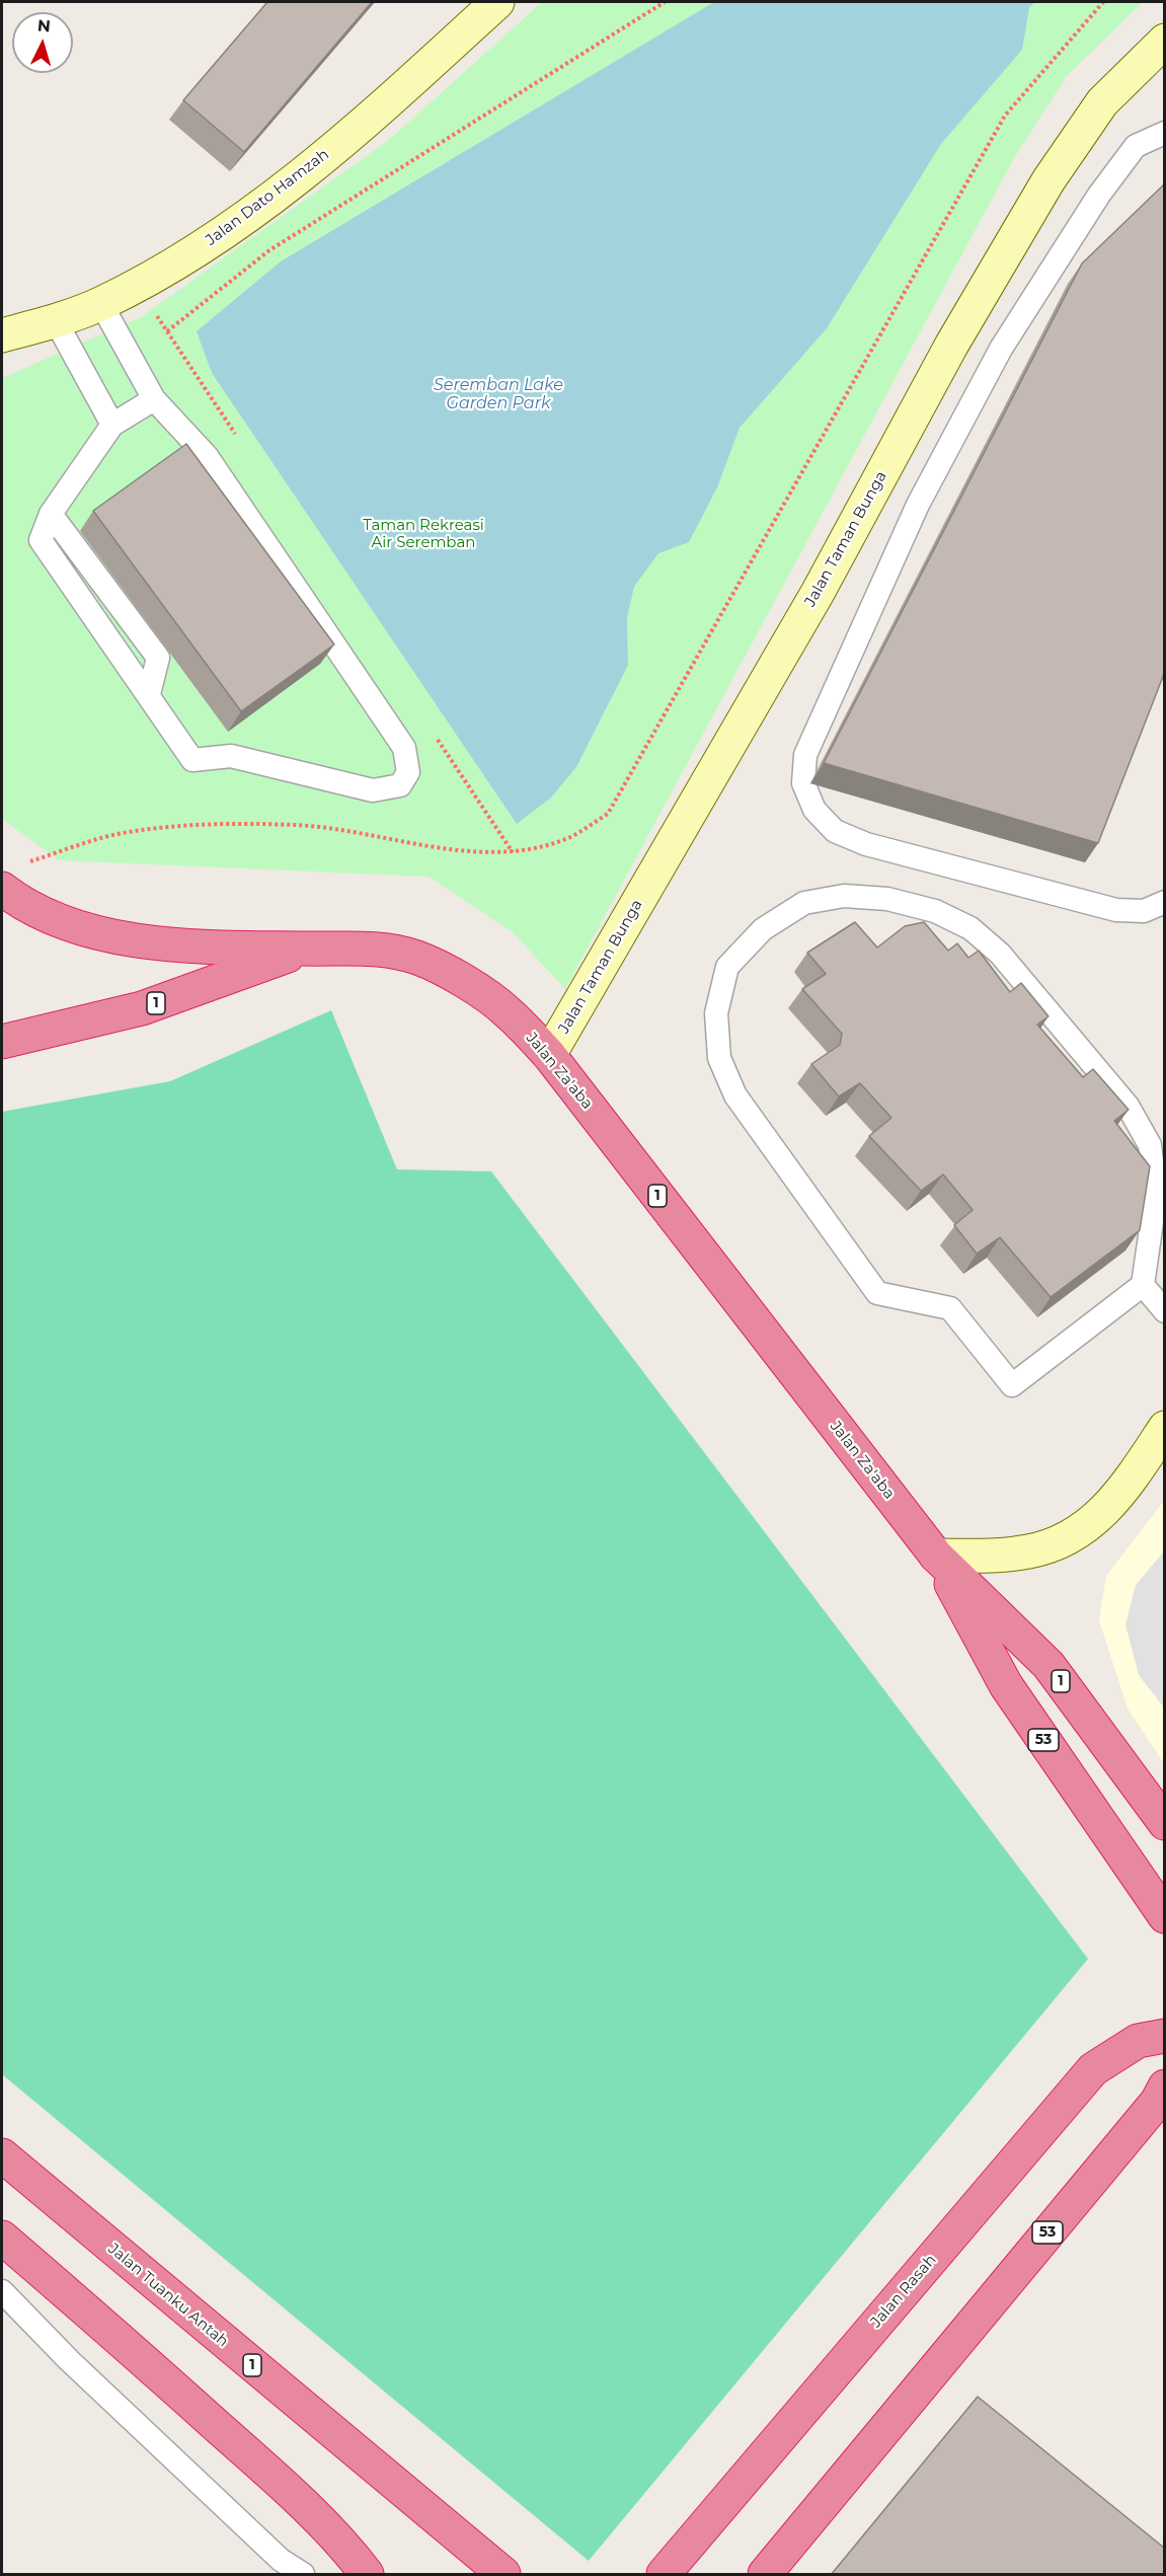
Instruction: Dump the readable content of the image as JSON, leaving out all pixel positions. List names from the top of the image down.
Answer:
{
  "streets": {
    "highway": [
      "1",
      "Jalan Za'aba",
      "53",
      "Jalan Rasah",
      "Jalan Tuanku Antah"
    ],
    "street": ["Jalan Dato Hamzah", "Jalan Taman Bunga"]
  },
  "crossings": [
    ["Jalan Taman Bunga", "Jalan Za'aba"],
    ["1", "Jalan Za'aba"]
  ],
  "water": ["Seremban Lake Garden Park"],
  "parks": ["Taman Rekreasi Air Seremban"],
  "north": "top"
}
